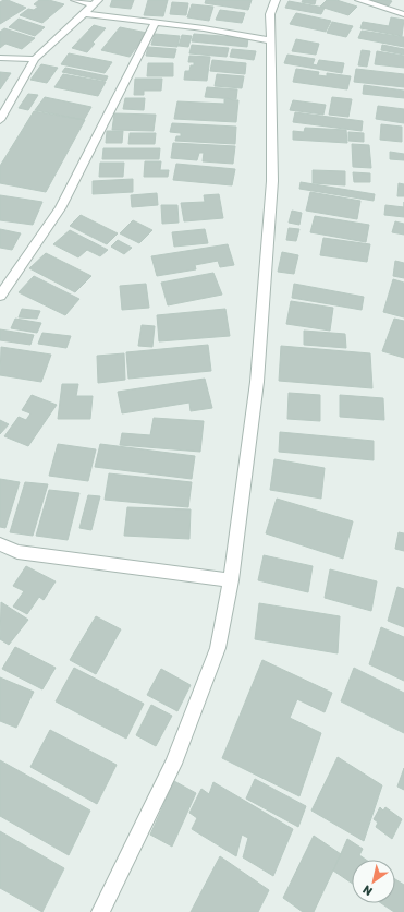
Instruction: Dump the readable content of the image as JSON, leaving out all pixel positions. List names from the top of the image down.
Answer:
{
  "north": "bottom left"
}
